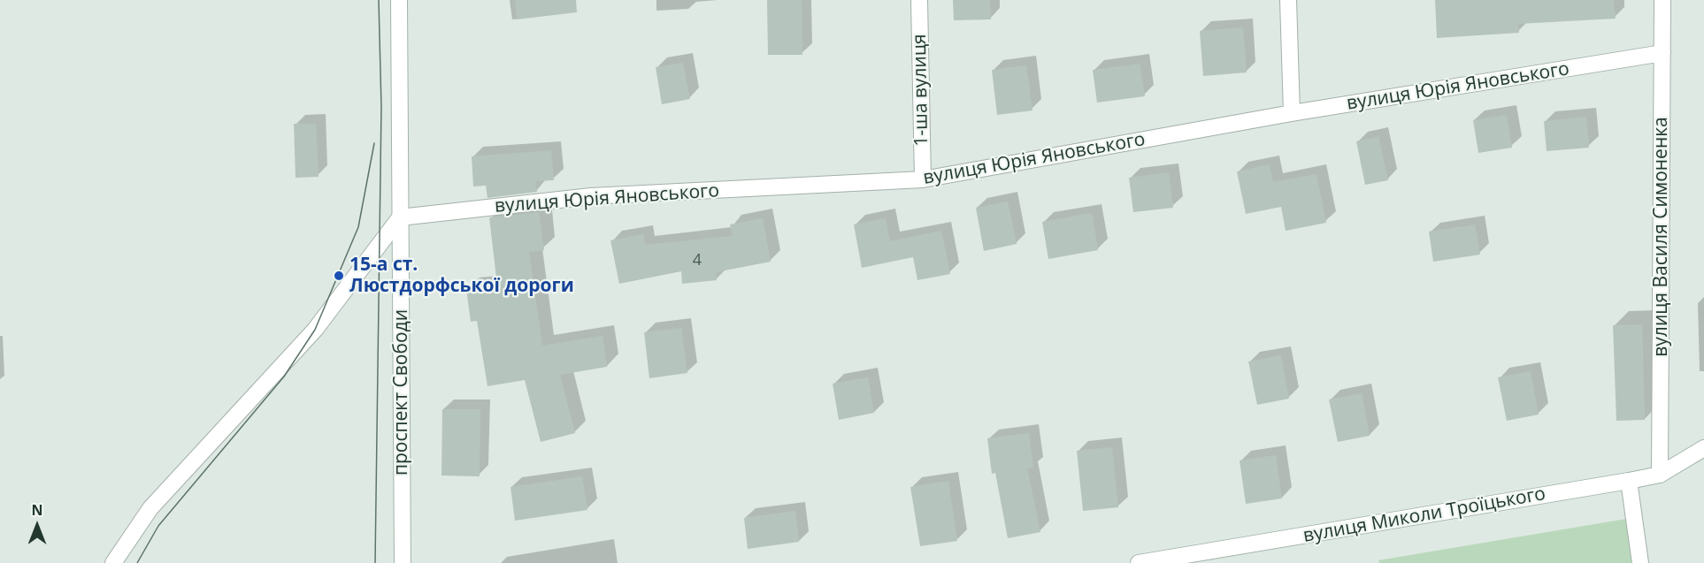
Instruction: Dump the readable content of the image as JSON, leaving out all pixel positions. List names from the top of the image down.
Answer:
{
  "streets": {
    "street": [
      "вулиця Юрія Яновського",
      "1-ша вулиця",
      "вулиця Василя Симоненка",
      "проспект Свободи",
      "вулиця Миколи Троїцького"
    ]
  },
  "crossings": [
    ["вулиця Юрія Яновського", "1-ша вулиця"],
    ["вулиця Юрія Яновського", "вулиця Василя Симоненка"],
    ["вулиця Юрія Яновського", "проспект Свободи"],
    ["вулиця Василя Симоненка", "вулиця Миколи Троїцького"]
  ],
  "places": ["15-а ст. Люстдорфської дороги"],
  "house_numbers": ["4"],
  "north": "top"
}
